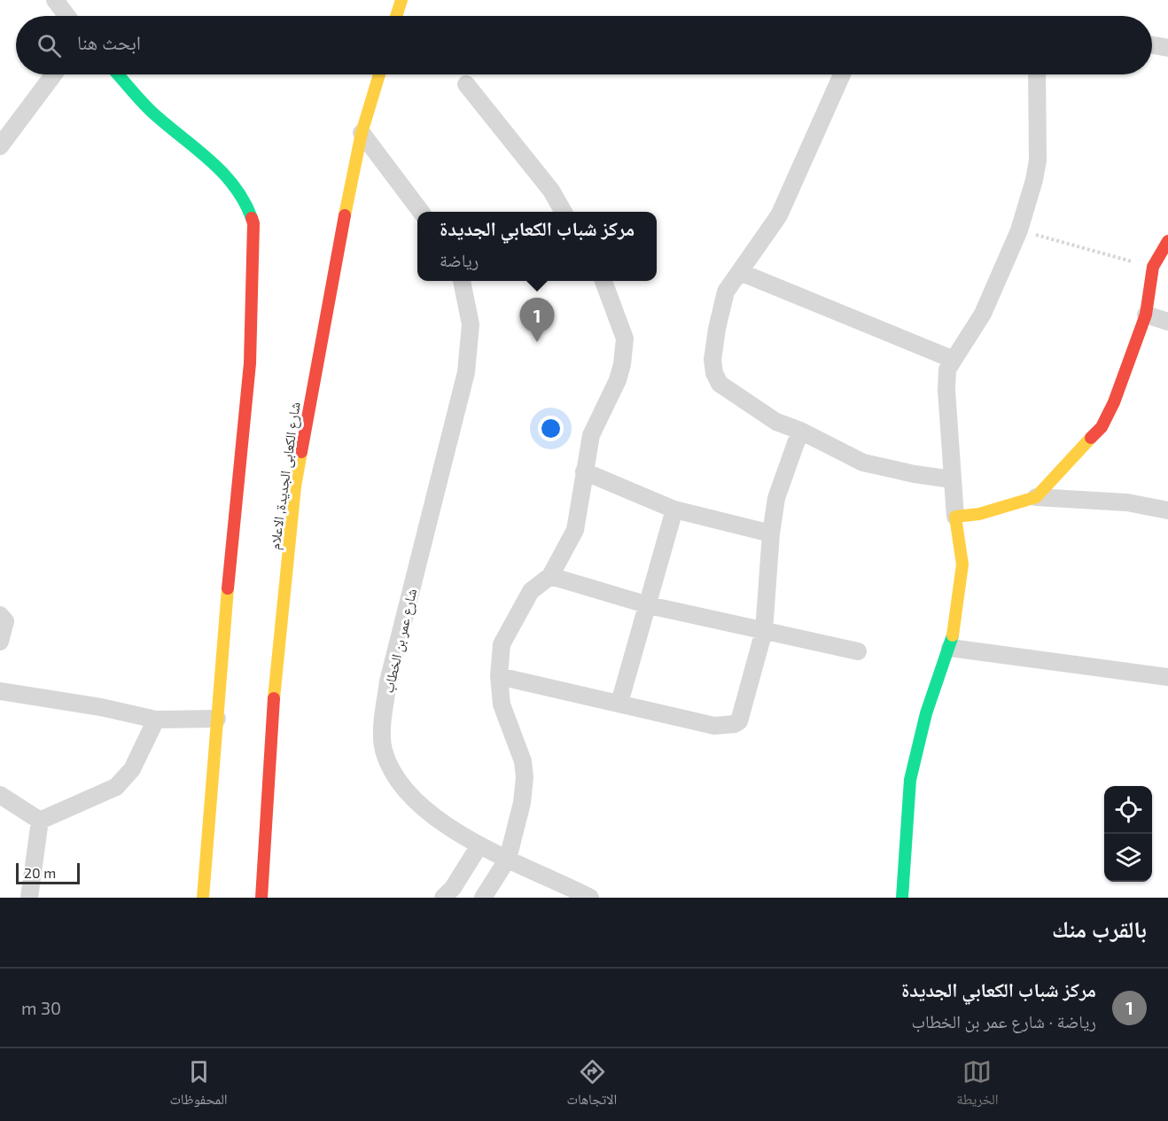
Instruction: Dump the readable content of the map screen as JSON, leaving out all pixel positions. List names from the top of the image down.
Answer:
{
  "streets": {
    "street": ["شارع الكعابى الجديدة, الاعلام", "شارع عمر بن الخطاب"]
  },
  "scale_bar": "20 m",
  "page": {
    "search": "ابحث هنا",
    "popup": ["مركز شباب الكعابي الجديدة", "رياضة"],
    "pins": "1",
    "scale": "20 m",
    "heading": "بالقرب منك",
    "list": [
      {
        "mark": "1",
        "name": "مركز شباب الكعابي الجديدة",
        "note": "رياضة · شارع عمر بن الخطاب",
        "value": "30 m"
      }
    ],
    "nav": ["الخريطة", "الاتجاهات", "المحفوظات"]
  }
}
